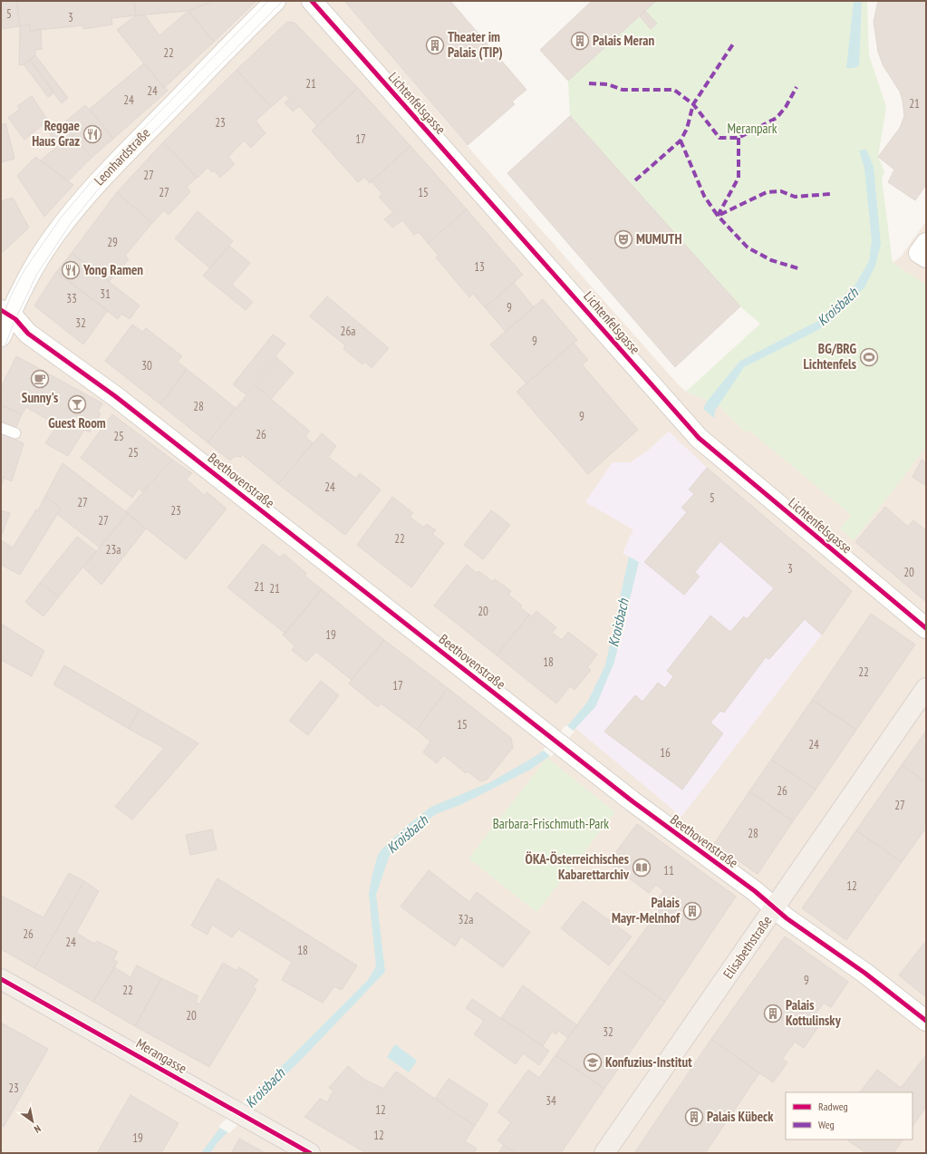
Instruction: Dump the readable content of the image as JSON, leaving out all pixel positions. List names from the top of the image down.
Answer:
{
  "streets": {
    "main road": ["Elisabethstraße", "Merangasse"],
    "street": ["Lichtenfelsgasse", "Leonhardstraße", "Beethovenstraße"]
  },
  "crossings": [
    ["Leonhardstraße", "Beethovenstraße"],
    ["Beethovenstraße", "Elisabethstraße"]
  ],
  "water": ["Kroisbach"],
  "parks": ["Meranpark", "Barbara-Frischmuth-Park"],
  "places": {
    "building": [
      "Palais Meran",
      "Theater im Palais (TIP)",
      "Palais Mayr-Melnhof",
      "Palais Kottulinsky",
      "Palais Kübeck"
    ],
    "restaurant": ["Reggae Haus Graz", "Yong Ramen"],
    "theatre": ["MUMUTH"],
    "sports": ["BG/BRG Lichtenfels"],
    "cafe": ["Sunny's"],
    "bar": ["Guest Room"],
    "library": ["ÖKA-Österreichisches Kabarettarchiv"],
    "school or university": ["Konfuzius-Institut"]
  },
  "house_numbers": [
    "5",
    "3",
    "22",
    "21",
    "24",
    "24",
    "21",
    "23",
    "17",
    "27",
    "27",
    "15",
    "29",
    "13",
    "31",
    "33",
    "9",
    "32",
    "26a",
    "9",
    "30",
    "28",
    "9",
    "26",
    "25",
    "25",
    "24",
    "5",
    "27",
    "23",
    "27",
    "22",
    "23a",
    "3",
    "20",
    "21",
    "21",
    "20",
    "19",
    "18",
    "22",
    "17",
    "15",
    "24",
    "16",
    "26",
    "27",
    "28",
    "11",
    "12",
    "32a",
    "26",
    "24",
    "18",
    "9",
    "22",
    "20",
    "32",
    "23",
    "34",
    "12",
    "12",
    "19"
  ],
  "legend": ["Radweg", "Weg"],
  "north": "bottom right"
}
